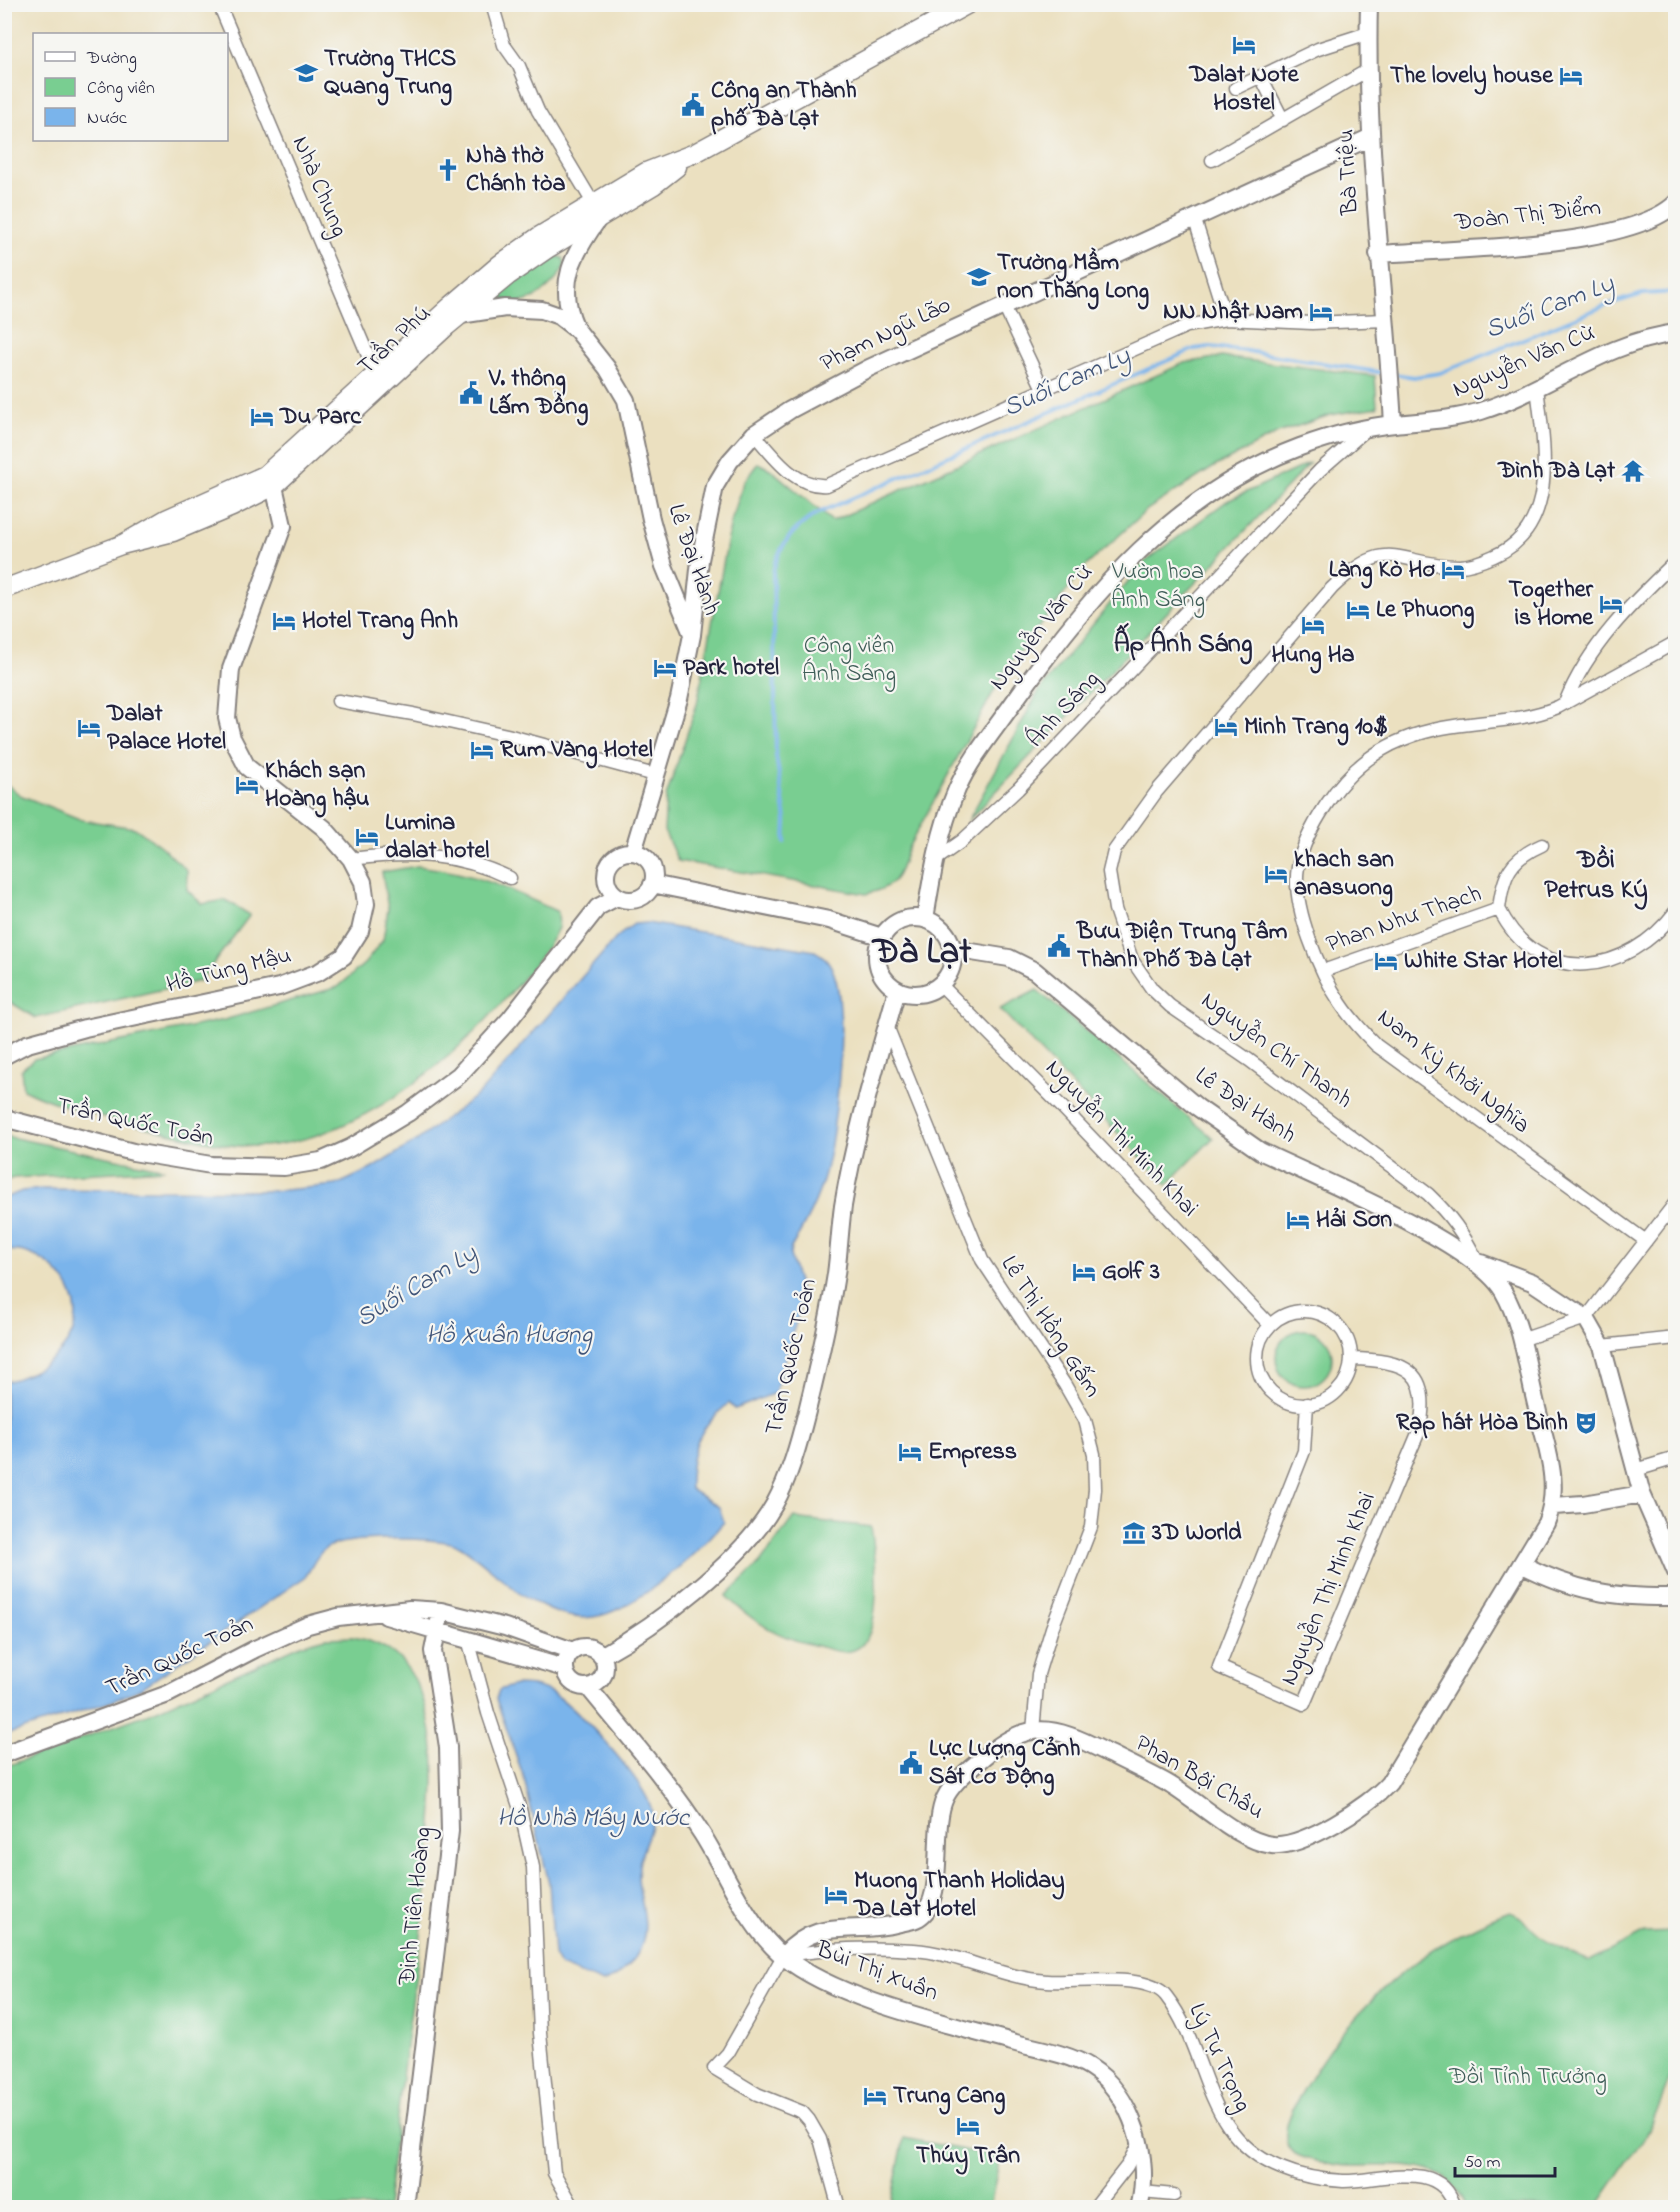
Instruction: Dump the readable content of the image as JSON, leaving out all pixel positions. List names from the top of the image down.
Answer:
{
  "streets": {
    "main road": ["Trần Phú"],
    "street": [
      "Bà Triệu",
      "Nhà Chung",
      "Đoàn Thị Điểm",
      "Phạm Ngũ Lão",
      "Nguyễn Văn Cừ",
      "Lê Đại Hành",
      "Ánh Sáng",
      "Phan Như Thạch",
      "Hồ Tùng Mậu",
      "Nguyễn Chí Thanh",
      "Nam Kỳ Khởi Nghĩa",
      "Trần Quốc Toản",
      "Nguyễn Thị Minh Khai",
      "Lê Thị Hồng Gấm",
      "Phan Bội Châu",
      "Đinh Tiên Hoàng",
      "Bùi Thị Xuân",
      "Lý Tự Trọng"
    ]
  },
  "crossings": [
    ["Bà Triệu", "Đoàn Thị Điểm"],
    ["Bà Triệu", "Phạm Ngũ Lão"],
    ["Bà Triệu", "Nguyễn Văn Cừ"],
    ["Nhà Chung", "Trần Phú"],
    ["Phạm Ngũ Lão", "Lê Đại Hành"],
    ["Trần Phú", "Lê Đại Hành"],
    ["Trần Phú", "Hồ Tùng Mậu"],
    ["Nguyễn Văn Cừ", "Lê Đại Hành"],
    ["Nguyễn Văn Cừ", "Ánh Sáng"],
    ["Nguyễn Văn Cừ", "Nguyễn Chí Thanh"],
    ["Nguyễn Văn Cừ", "Trần Quốc Toản"],
    ["Nguyễn Văn Cừ", "Nguyễn Thị Minh Khai"],
    ["Lê Đại Hành", "Nguyễn Chí Thanh"],
    ["Lê Đại Hành", "Trần Quốc Toản"],
    ["Lê Đại Hành", "Nguyễn Thị Minh Khai"],
    ["Lê Đại Hành", "Phan Bội Châu"],
    ["Phan Như Thạch", "Nam Kỳ Khởi Nghĩa"],
    ["Trần Quốc Toản", "Nguyễn Thị Minh Khai"],
    ["Trần Quốc Toản", "Lê Thị Hồng Gấm"],
    ["Trần Quốc Toản", "Đinh Tiên Hoàng"],
    ["Trần Quốc Toản", "Bùi Thị Xuân"],
    ["Lê Thị Hồng Gấm", "Phan Bội Châu"],
    ["Phan Bội Châu", "Bùi Thị Xuân"],
    ["Phan Bội Châu", "Lý Tự Trọng"],
    ["Bùi Thị Xuân", "Lý Tự Trọng"]
  ],
  "districts": ["Ấp Ánh Sáng", "Đồi Petrus Ký", "Đà Lạt"],
  "water": ["Suối Cam Ly", "Hồ Xuân Hương", "Hồ Nhà Máy Nước"],
  "parks": ["Vườn hoa Ánh Sáng", "Công viên Ánh Sáng", "Đồi Tỉnh Trưởng"],
  "places": {
    "hotel": [
      "Dalat Note Hostel",
      "The lovely house",
      "NN Nhật Nam",
      "Du Parc",
      "Làng Kò Hơ",
      "Together is Home",
      "Le Phuong",
      "Hotel Trang Anh",
      "Hung Ha",
      "Park hotel",
      "Minh Trang 10$",
      "Dalat Palace Hotel",
      "Rum Vàng Hotel",
      "Khách sạn Hoàng hậu",
      "Lumina dalat hotel",
      "khach san anasuong",
      "White Star Hotel",
      "Hải Sơn",
      "Golf 3",
      "Empress",
      "Muong Thanh Holiday Da Lat Hotel",
      "Trung Cang",
      "Thúy Trân"
    ],
    "school or university": ["Trường THCS Quang Trung", "Trường Mầm non Thăng Long"],
    "public building": [
      "Công an Thành phố Đà Lạt",
      "V. thông Lấm Đồng",
      "Bưu Điện Trung Tâm Thành Phố Đà Lạt",
      "Lực Lượng Cảnh Sát Cơ Động"
    ],
    "church": ["Nhà thờ Chánh tòa"],
    "temple": ["Đình Đà Lạt"],
    "theatre": ["Rạp hát Hòa Bình"],
    "museum": ["3D World"]
  },
  "legend": ["Đường", "Công viên", "Nước"],
  "scale_bar": "50 m"
}
